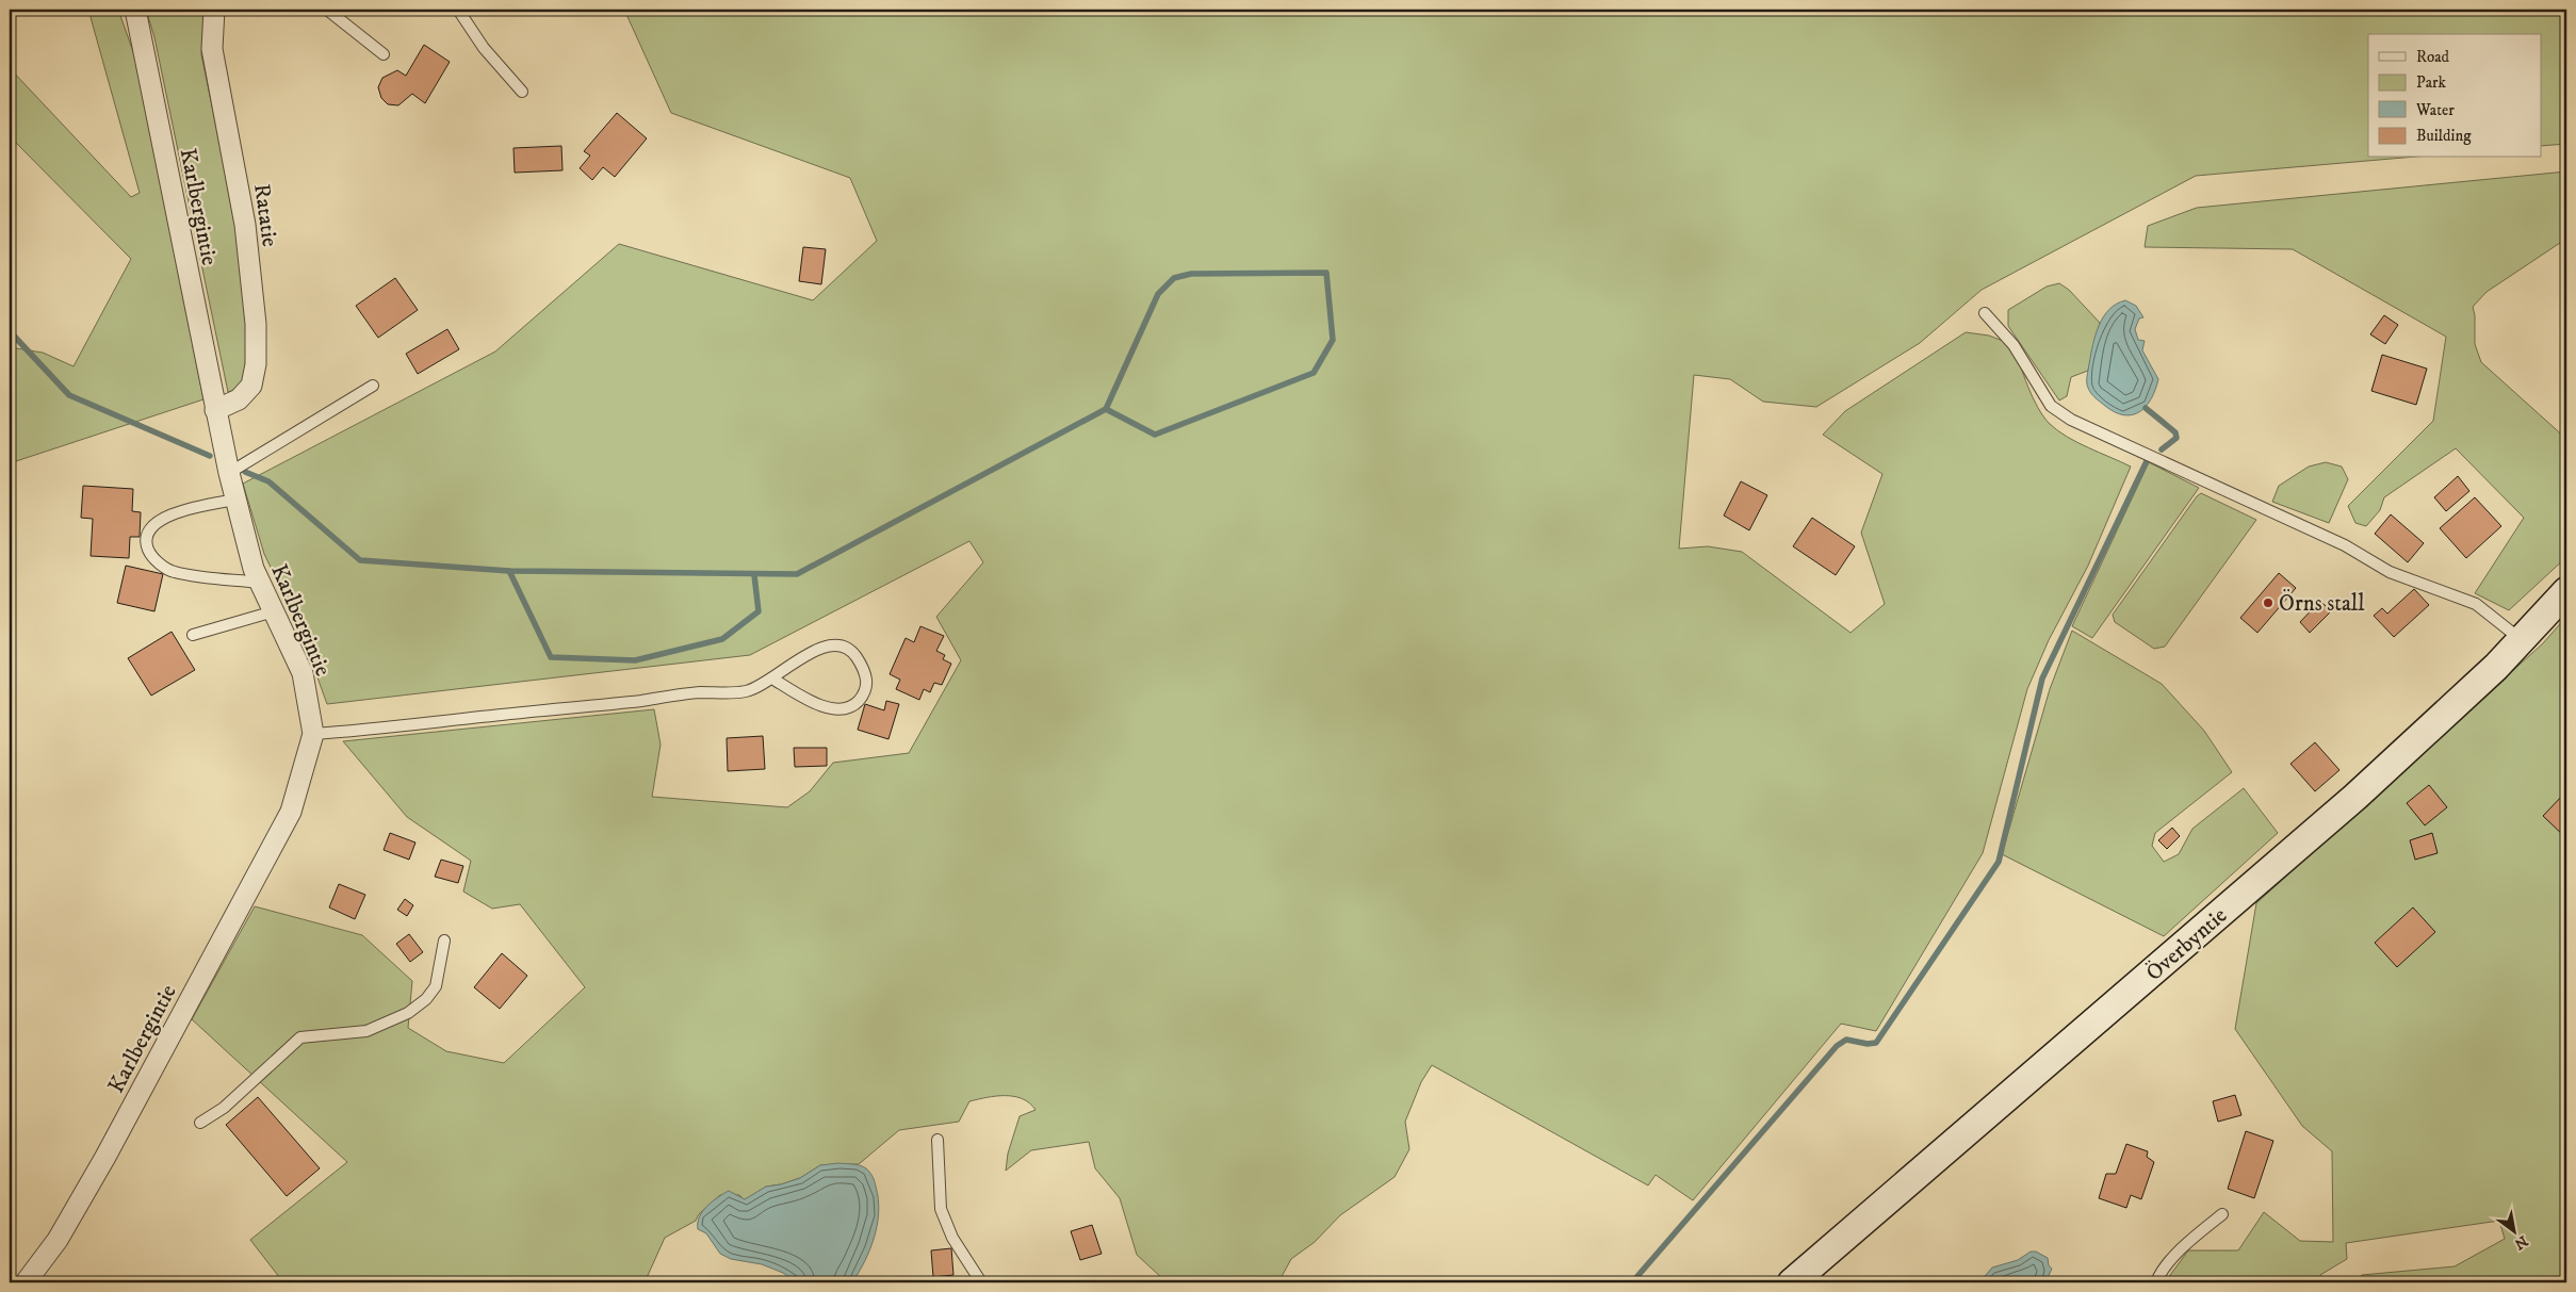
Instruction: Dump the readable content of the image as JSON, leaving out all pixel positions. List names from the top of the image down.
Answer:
{
  "streets": {
    "street": ["Karlbergintie", "Ratatie", "Överbyntie"]
  },
  "crossings": [
    ["Karlbergintie", "Ratatie"]
  ],
  "places": ["Örns stall"],
  "legend": [
    "Road",
    "Park",
    "Water",
    "Building"
  ],
  "north": "bottom right"
}
